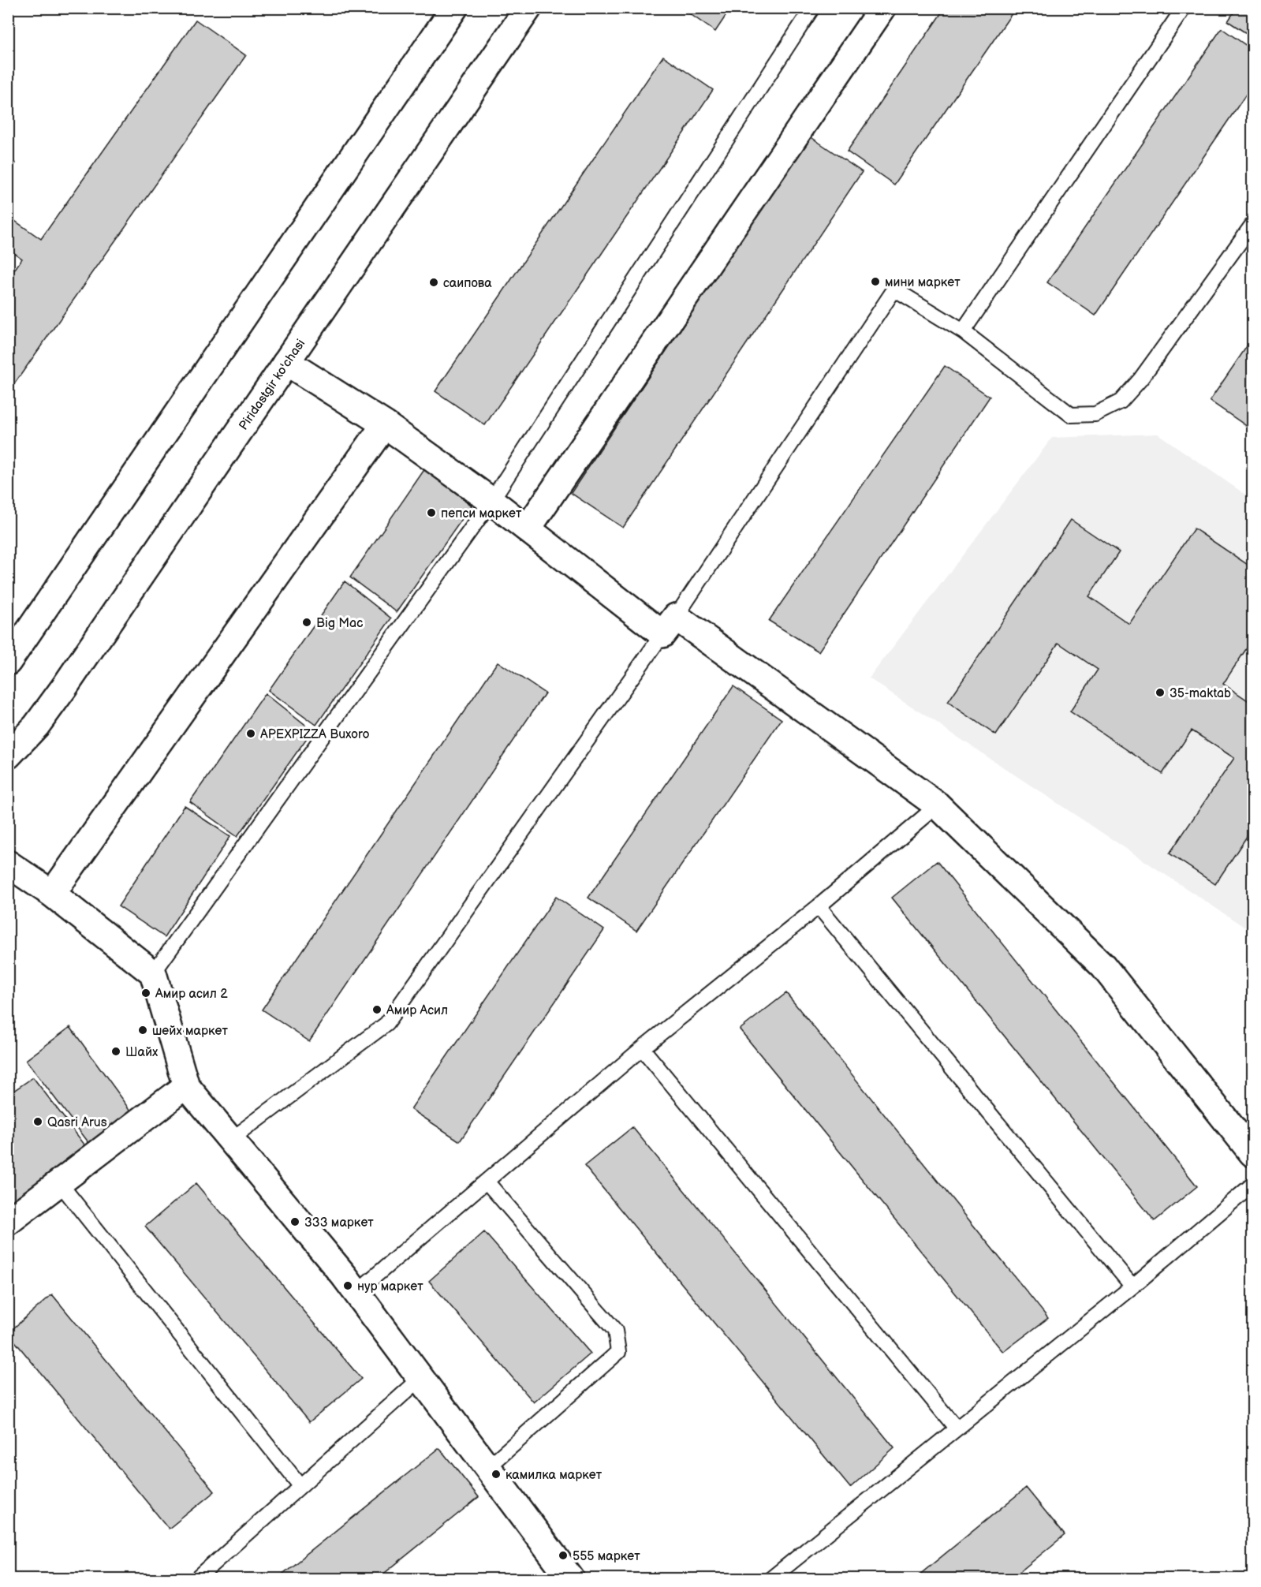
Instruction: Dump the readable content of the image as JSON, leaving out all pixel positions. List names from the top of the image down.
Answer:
{
  "streets": {
    "street": ["Piridastgir ko'chasi"]
  },
  "places": [
    "мини маркет",
    "саипова",
    "пепси маркет",
    "Big Mac",
    "35-maktab",
    "APEXPIZZA Buxoro",
    "Амир асил 2",
    "Амир Асил",
    "шейх маркет",
    "Шайх",
    "Qasri Arus",
    "333 маркет",
    "нур маркет",
    "камилка маркет",
    "555 маркет"
  ]
}
